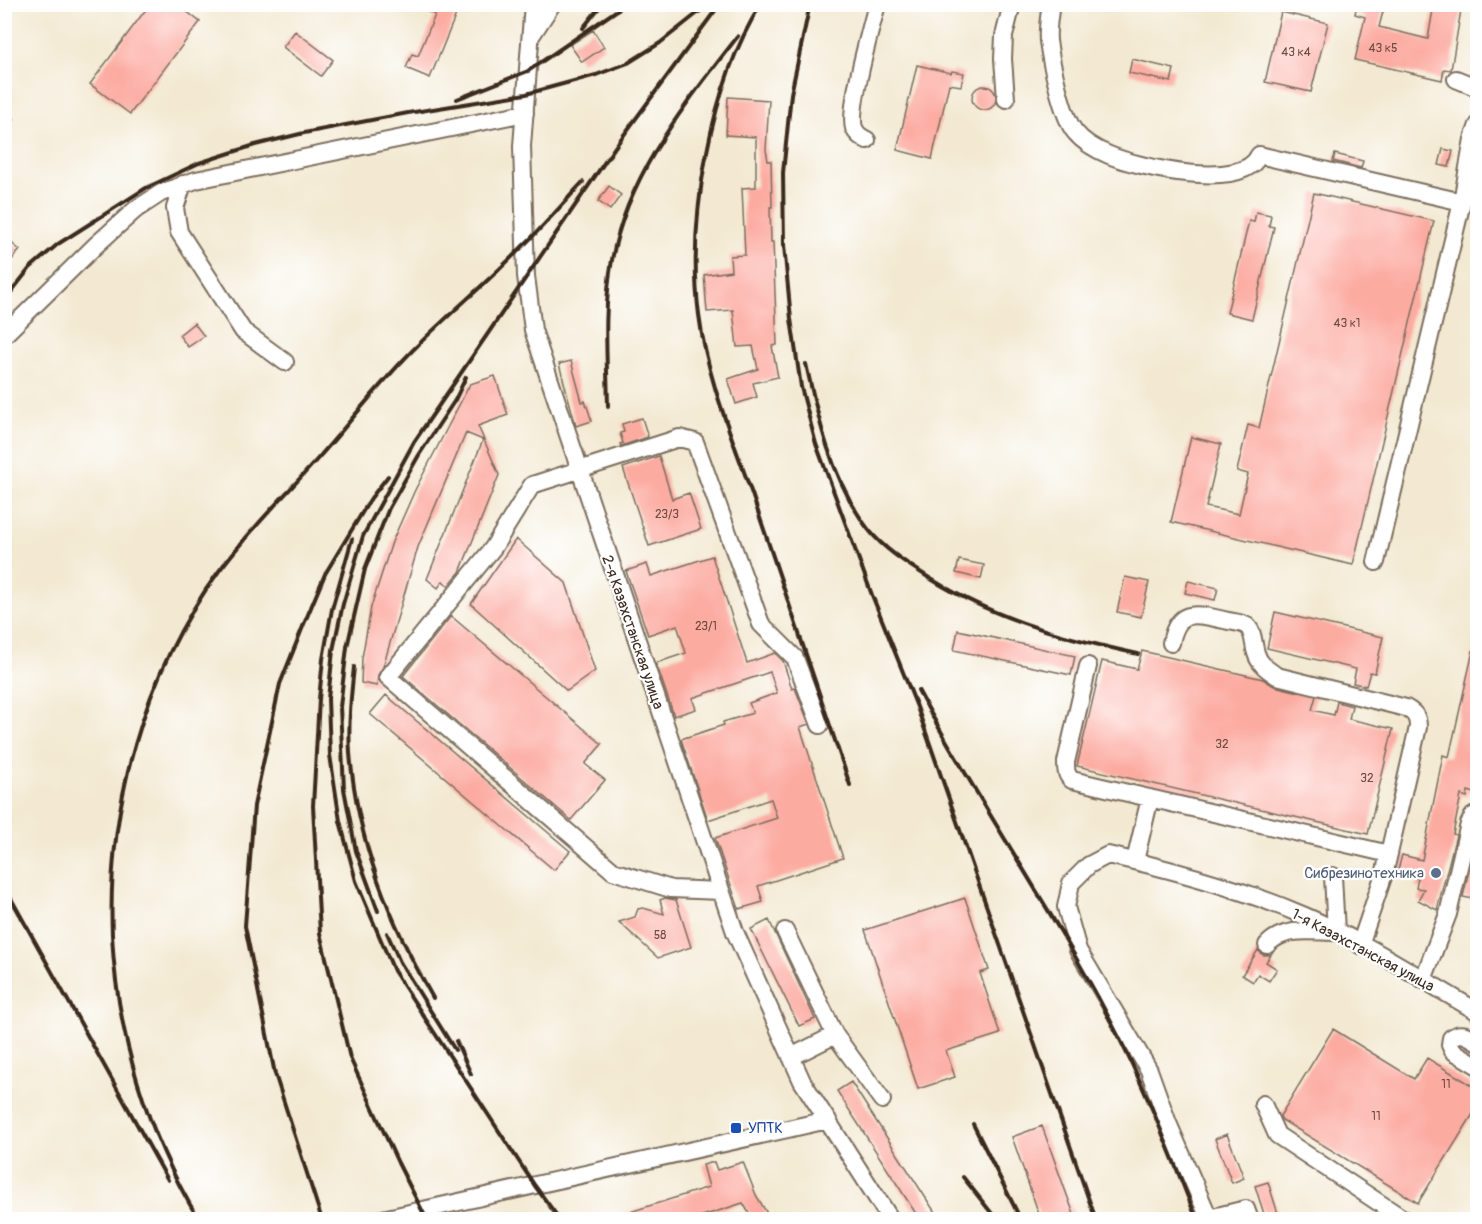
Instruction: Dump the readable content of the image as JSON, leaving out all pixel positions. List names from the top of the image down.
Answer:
{
  "streets": {
    "street": ["2-я Казахстанская улица", "1-я Казахстанская улица"]
  },
  "places": {
    "other": ["Сибрезинотехника"],
    "transit": ["УПТК"]
  },
  "house_numbers": [
    "43 к5",
    "43 к4",
    "43 к1",
    "23/3",
    "23/1",
    "32",
    "32",
    "58",
    "11",
    "11"
  ]
}
